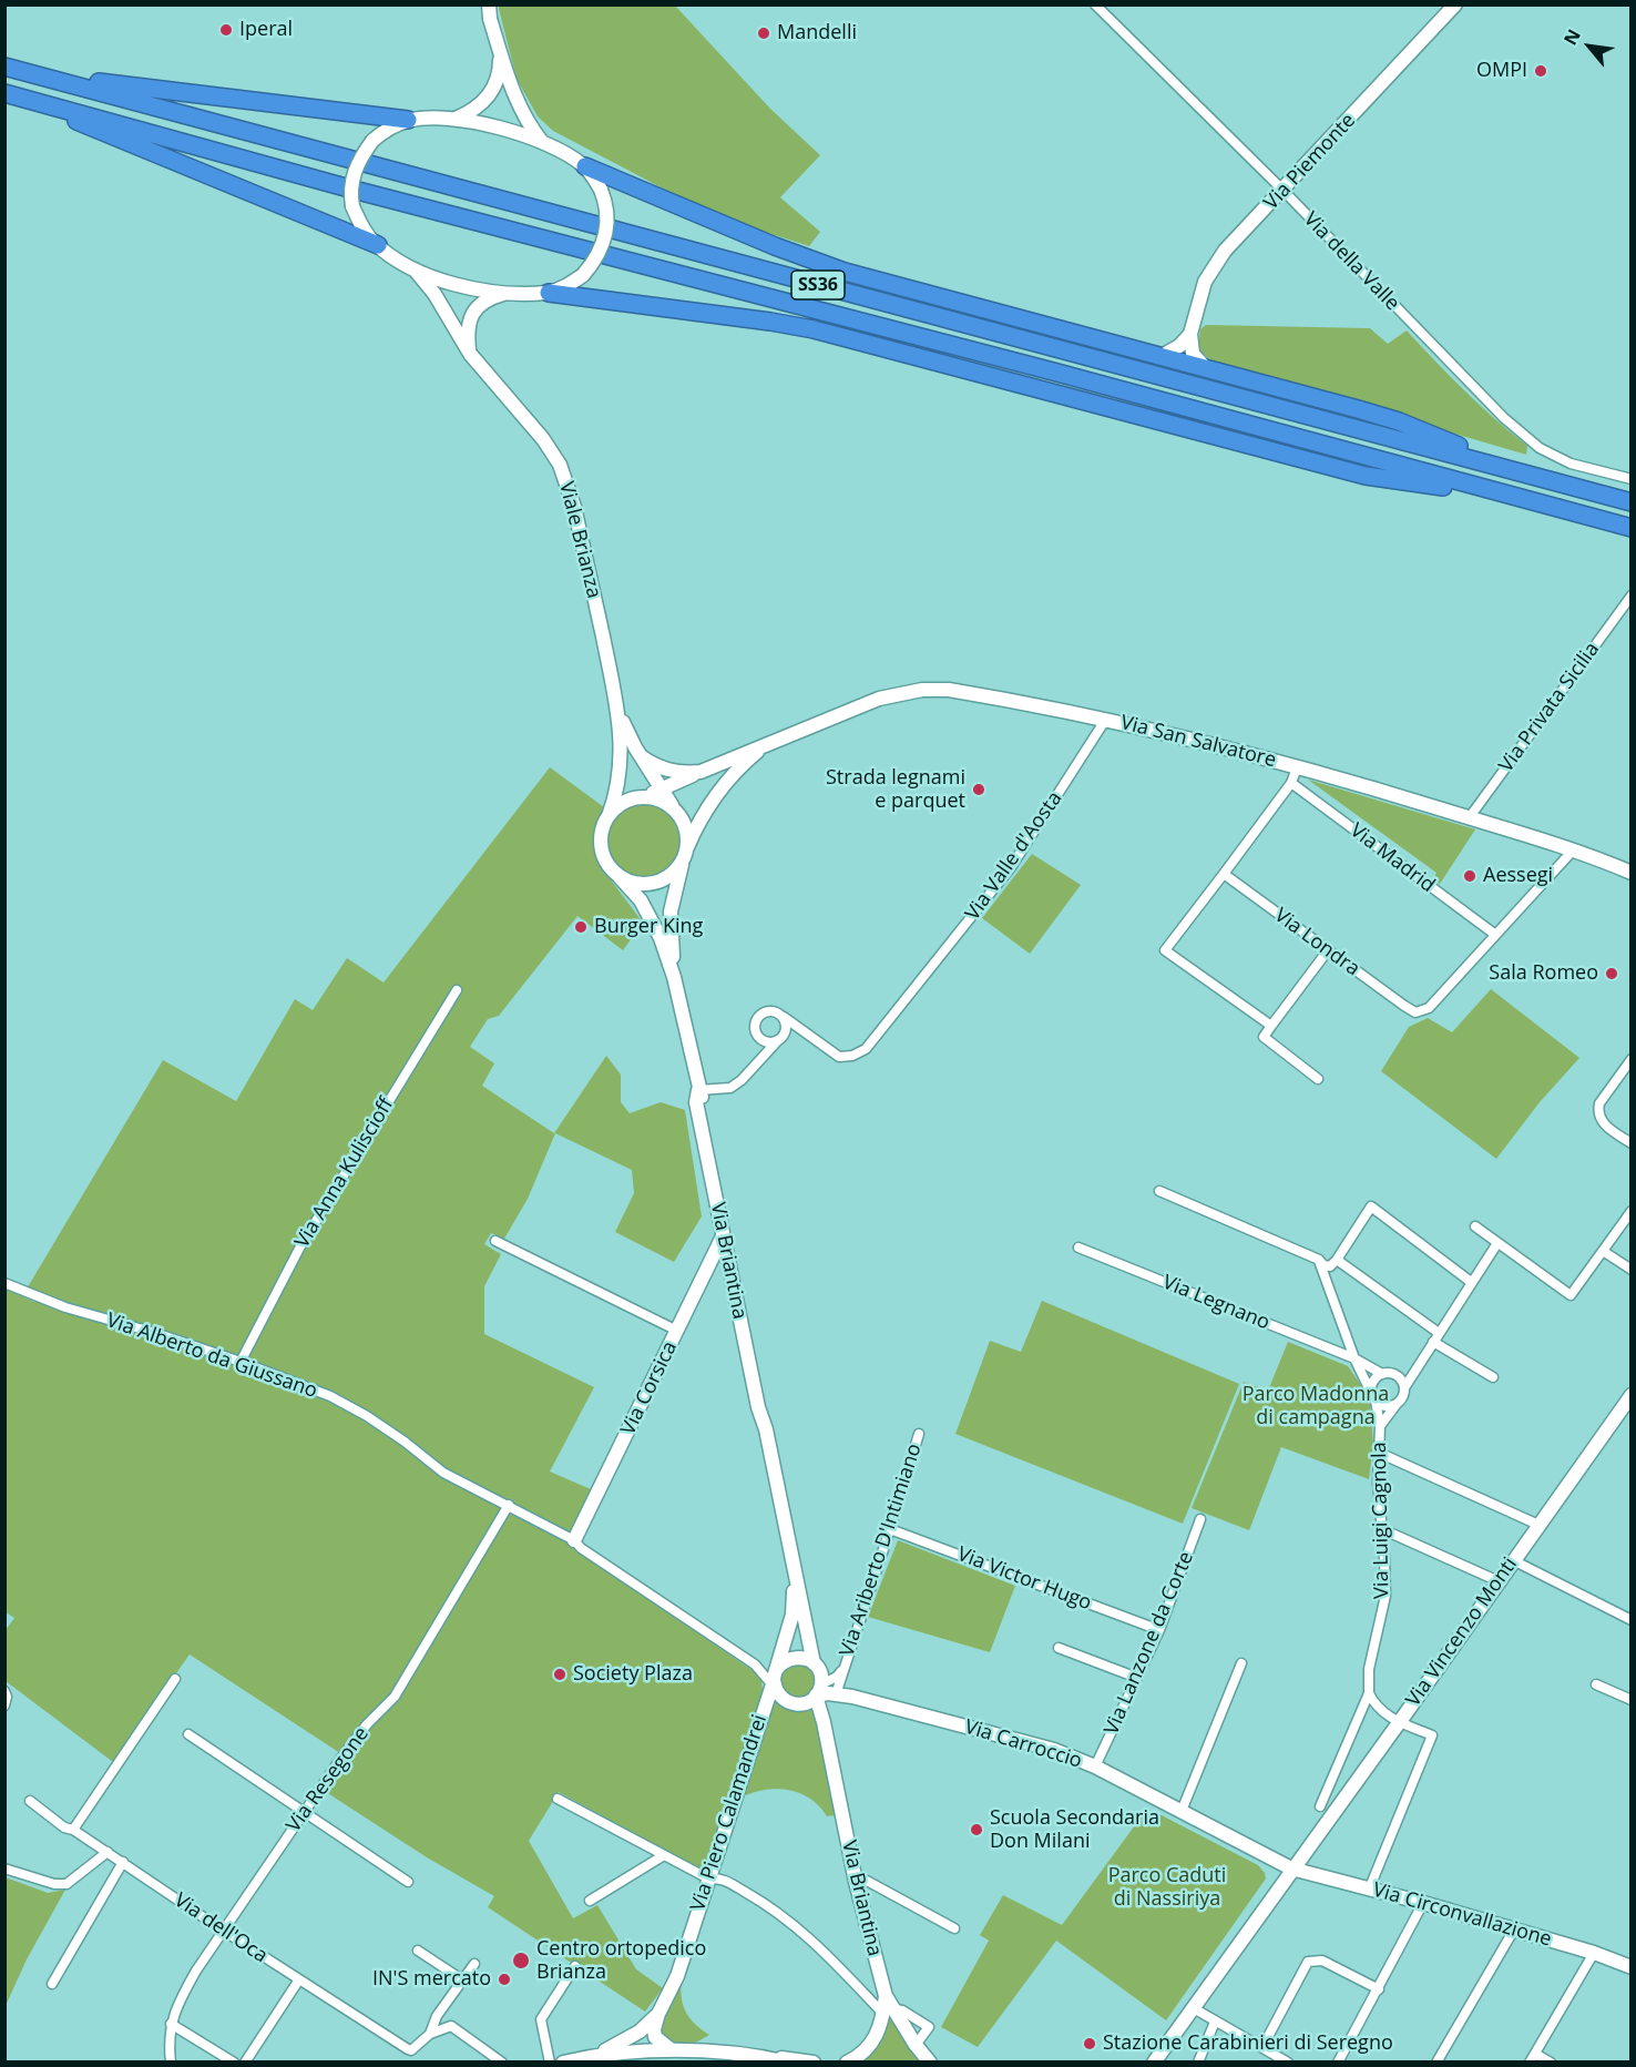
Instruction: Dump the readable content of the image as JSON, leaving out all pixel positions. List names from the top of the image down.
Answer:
{
  "streets": {
    "highway": ["SS36"],
    "main road": [
      "Via Piemonte",
      "Viale Brianza",
      "Via San Salvatore",
      "Via Briantina",
      "Via Corsica",
      "Via Vincenzo Monti",
      "Via Carroccio",
      "Via Piero Calamandrei",
      "Via Circonvallazione"
    ],
    "street": [
      "Via della Valle",
      "Via Privata Sicilia",
      "Via Valle d'Aosta",
      "Via Madrid",
      "Via Londra",
      "Via Anna Kuliscioff",
      "Via Legnano",
      "Via Alberto da Giussano",
      "Via Luigi Cagnola",
      "Via Ariberto D'Intimiano",
      "Via Victor Hugo",
      "Via Lanzone da Corte",
      "Via Resegone",
      "Via dell'Oca"
    ]
  },
  "crossings": [
    ["Via Piemonte", "Via della Valle"],
    ["Via Privata Sicilia", "Via San Salvatore"],
    ["Via San Salvatore", "Via Valle d'Aosta"],
    ["Via San Salvatore", "Via Briantina"],
    ["Via Madrid", "Via Londra"],
    ["Via Anna Kuliscioff", "Via Alberto da Giussano"],
    ["Via Briantina", "Via Alberto da Giussano"],
    ["Via Briantina", "Via Corsica"],
    ["Via Briantina", "Via Ariberto D'Intimiano"],
    ["Via Briantina", "Via Carroccio"],
    ["Via Briantina", "Via Piero Calamandrei"],
    ["Via Legnano", "Via Luigi Cagnola"],
    ["Via Alberto da Giussano", "Via Corsica"],
    ["Via Alberto da Giussano", "Via Resegone"],
    ["Via Alberto da Giussano", "Via Piero Calamandrei"],
    ["Via Ariberto D'Intimiano", "Via Victor Hugo"],
    ["Via Ariberto D'Intimiano", "Via Carroccio"],
    ["Via Victor Hugo", "Via Lanzone da Corte"],
    ["Via Vincenzo Monti", "Via Carroccio"],
    ["Via Vincenzo Monti", "Via Circonvallazione"],
    ["Via Lanzone da Corte", "Via Carroccio"],
    ["Via Carroccio", "Via Circonvallazione"],
    ["Via Resegone", "Via dell'Oca"]
  ],
  "parks": ["Parco Madonna di campagna", "Parco Caduti di Nassiriya"],
  "places": [
    "Iperal",
    "Mandelli",
    "OMPI",
    "Strada legnami e parquet",
    "Aessegi",
    "Burger King",
    "Sala Romeo",
    "Society Plaza",
    "Scuola Secondaria Don Milani",
    "Centro ortopedico Brianza",
    "IN'S mercato",
    "Stazione Carabinieri di Seregno"
  ],
  "north": "top left"
}
